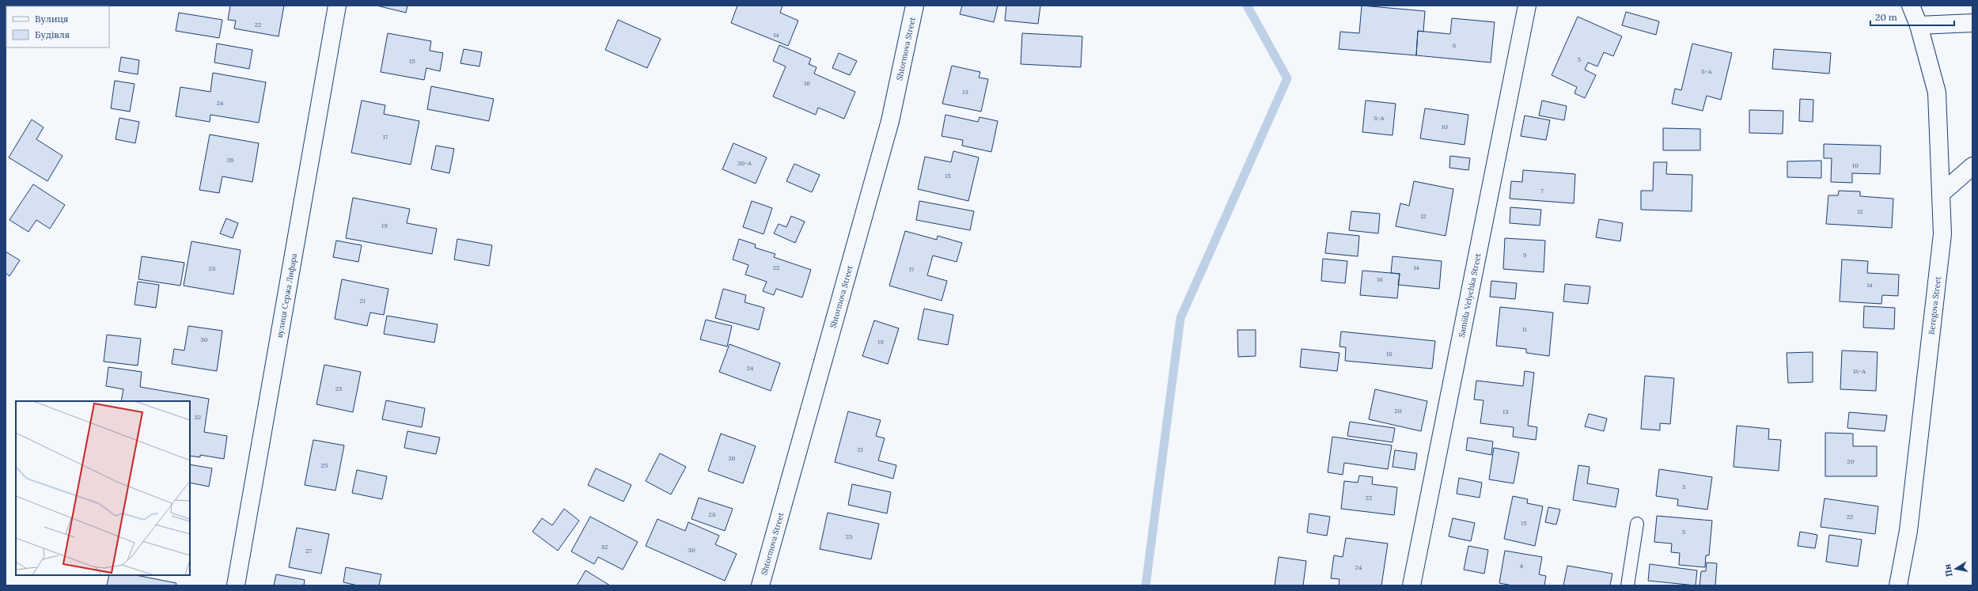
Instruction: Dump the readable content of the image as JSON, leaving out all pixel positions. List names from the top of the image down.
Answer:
{
  "streets": {
    "street": [
      "Shtormova Street",
      "вулиця Сержа Лифара",
      "Samiila Velychka Street",
      "Beregova Street"
    ]
  },
  "house_numbers": [
    "22",
    "14",
    "8",
    "5",
    "15",
    "8-А",
    "16",
    "13",
    "24",
    "8-А",
    "10",
    "17",
    "26",
    "20-А",
    "10",
    "15",
    "7",
    "12",
    "12",
    "19",
    "9",
    "22",
    "14",
    "28",
    "17",
    "16",
    "14",
    "21",
    "11",
    "30",
    "19",
    "18",
    "24",
    "18-А",
    "23",
    "20",
    "13",
    "32",
    "21",
    "26",
    "20",
    "25",
    "3",
    "22",
    "28",
    "22",
    "15",
    "5",
    "23",
    "32",
    "30",
    "27",
    "4",
    "24"
  ],
  "legend": ["Вулиця", "Будівля"],
  "scale_bar": "20 m",
  "north": "left"
}
